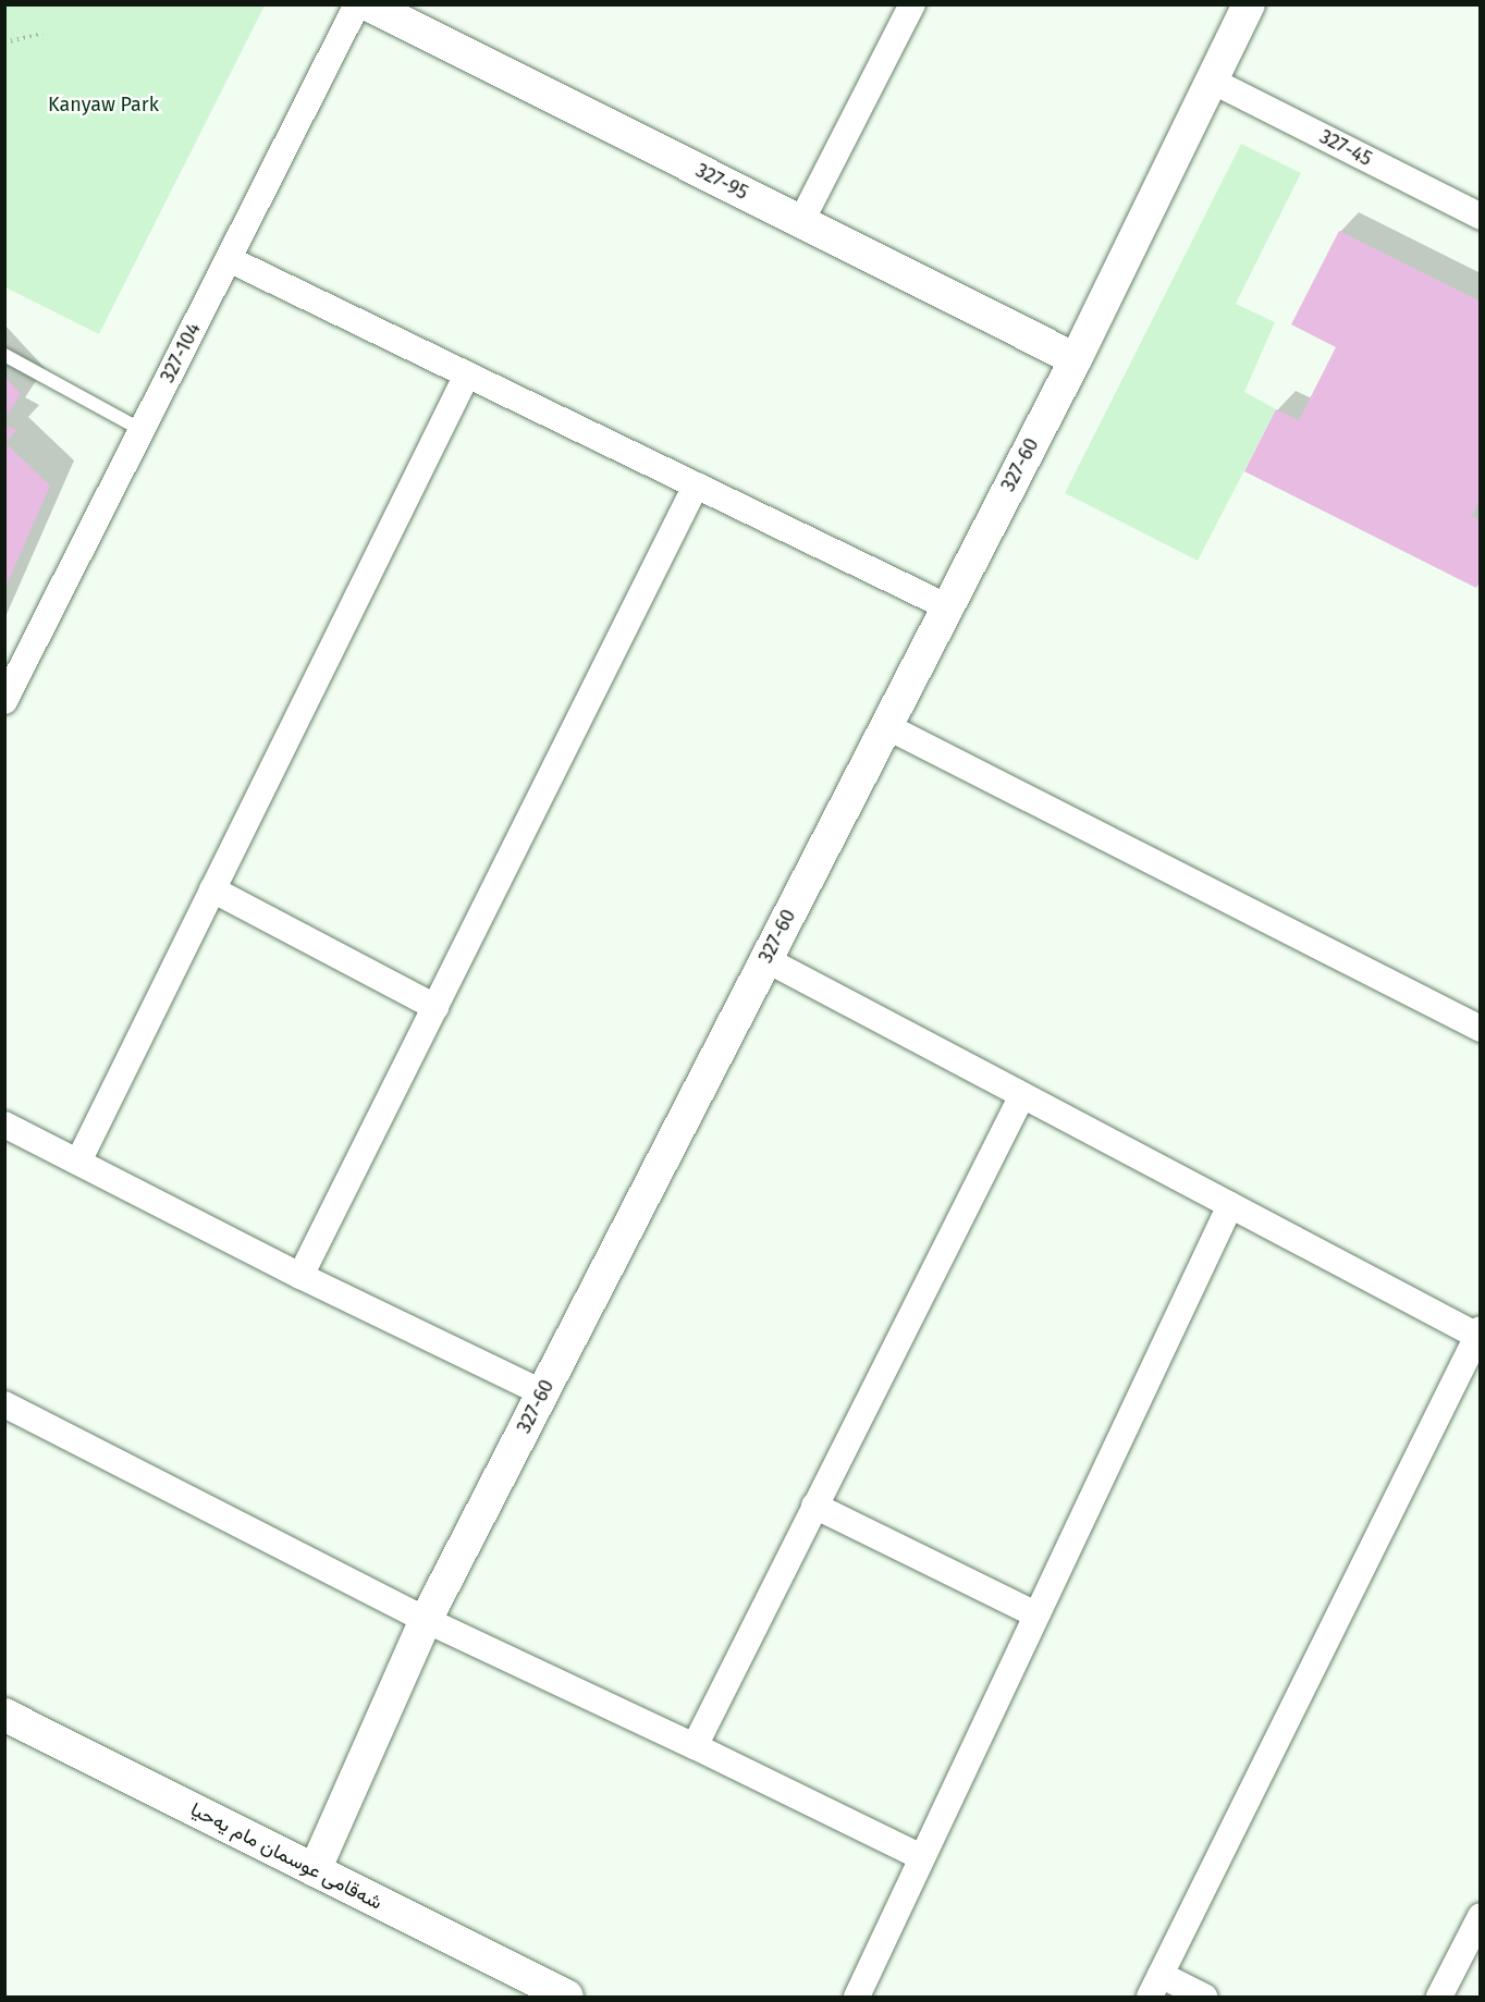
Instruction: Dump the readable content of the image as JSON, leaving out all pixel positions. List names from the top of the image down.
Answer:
{
  "streets": {
    "street": [
      "327-45",
      "327-95",
      "327-104",
      "327-60",
      "شەقامی عوسمان مام یەحیا"
    ]
  },
  "crossings": [
    ["327-45", "327-60"],
    ["327-95", "327-60"],
    ["327-60", "شەقامی عوسمان مام یەحیا"]
  ],
  "parks": ["Kanyaw Park"]
}
